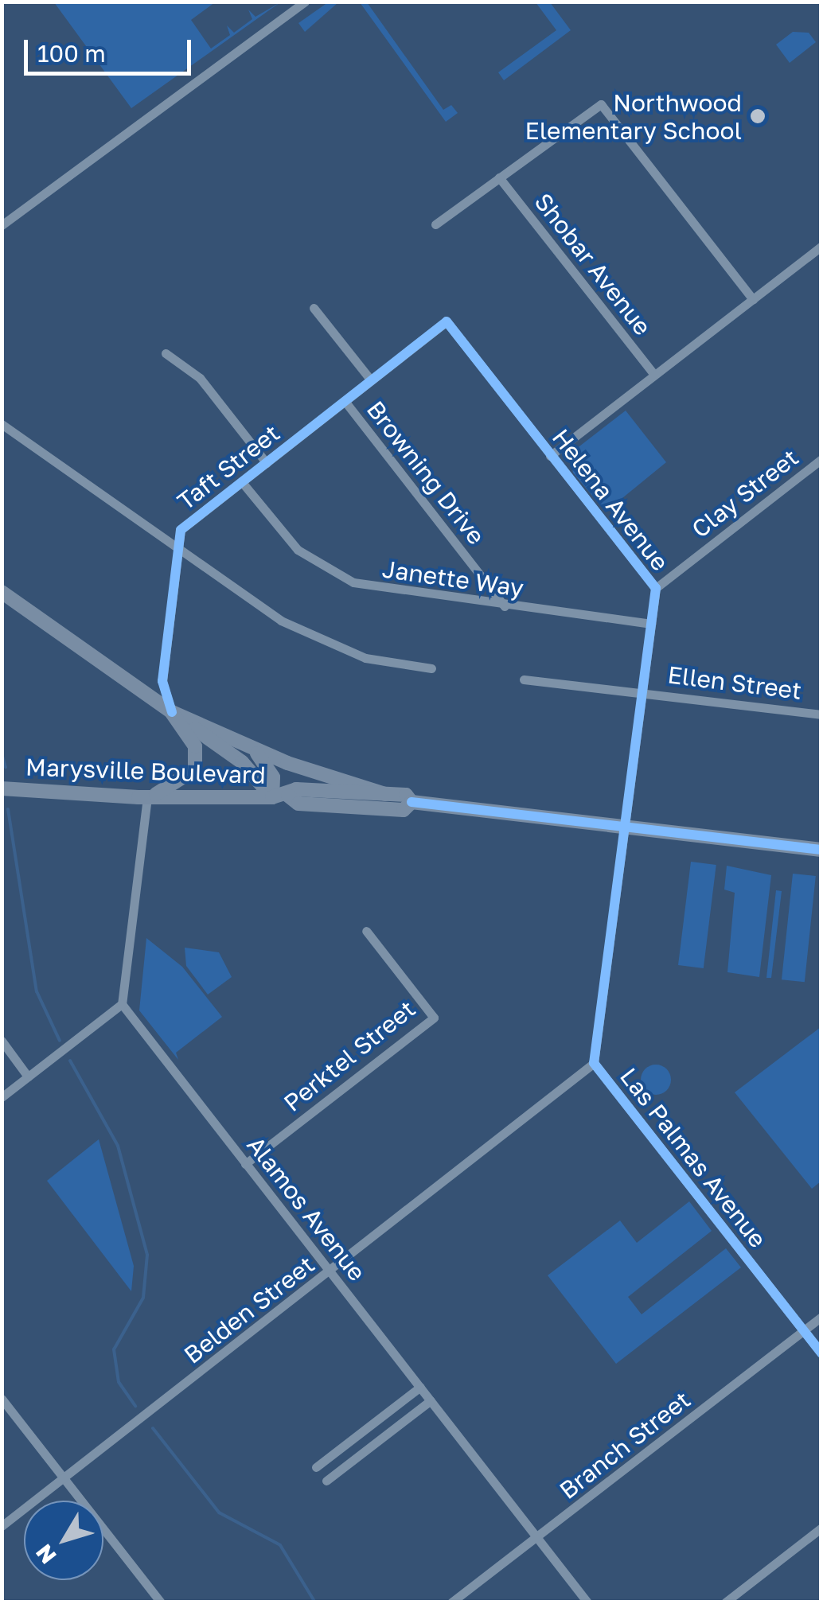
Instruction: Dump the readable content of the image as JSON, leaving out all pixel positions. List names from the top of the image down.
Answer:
{
  "streets": {
    "main road": ["Marysville Boulevard"],
    "street": [
      "Shobar Avenue",
      "Taft Street",
      "Browning Drive",
      "Clay Street",
      "Helena Avenue",
      "Janette Way",
      "Ellen Street",
      "Perktel Street",
      "Las Palmas Avenue",
      "Alamos Avenue",
      "Belden Street",
      "Branch Street"
    ]
  },
  "crossings": [
    ["Taft Street", "Browning Drive"],
    ["Taft Street", "Helena Avenue"],
    ["Taft Street", "Janette Way"],
    ["Browning Drive", "Janette Way"],
    ["Clay Street", "Helena Avenue"],
    ["Helena Avenue", "Janette Way"],
    ["Helena Avenue", "Ellen Street"],
    ["Helena Avenue", "Las Palmas Avenue"],
    ["Perktel Street", "Alamos Avenue"],
    ["Las Palmas Avenue", "Belden Street"],
    ["Las Palmas Avenue", "Branch Street"],
    ["Alamos Avenue", "Belden Street"],
    ["Alamos Avenue", "Branch Street"]
  ],
  "places": ["Northwood Elementary School"],
  "scale_bar": "100 m",
  "north": "bottom left"
}
